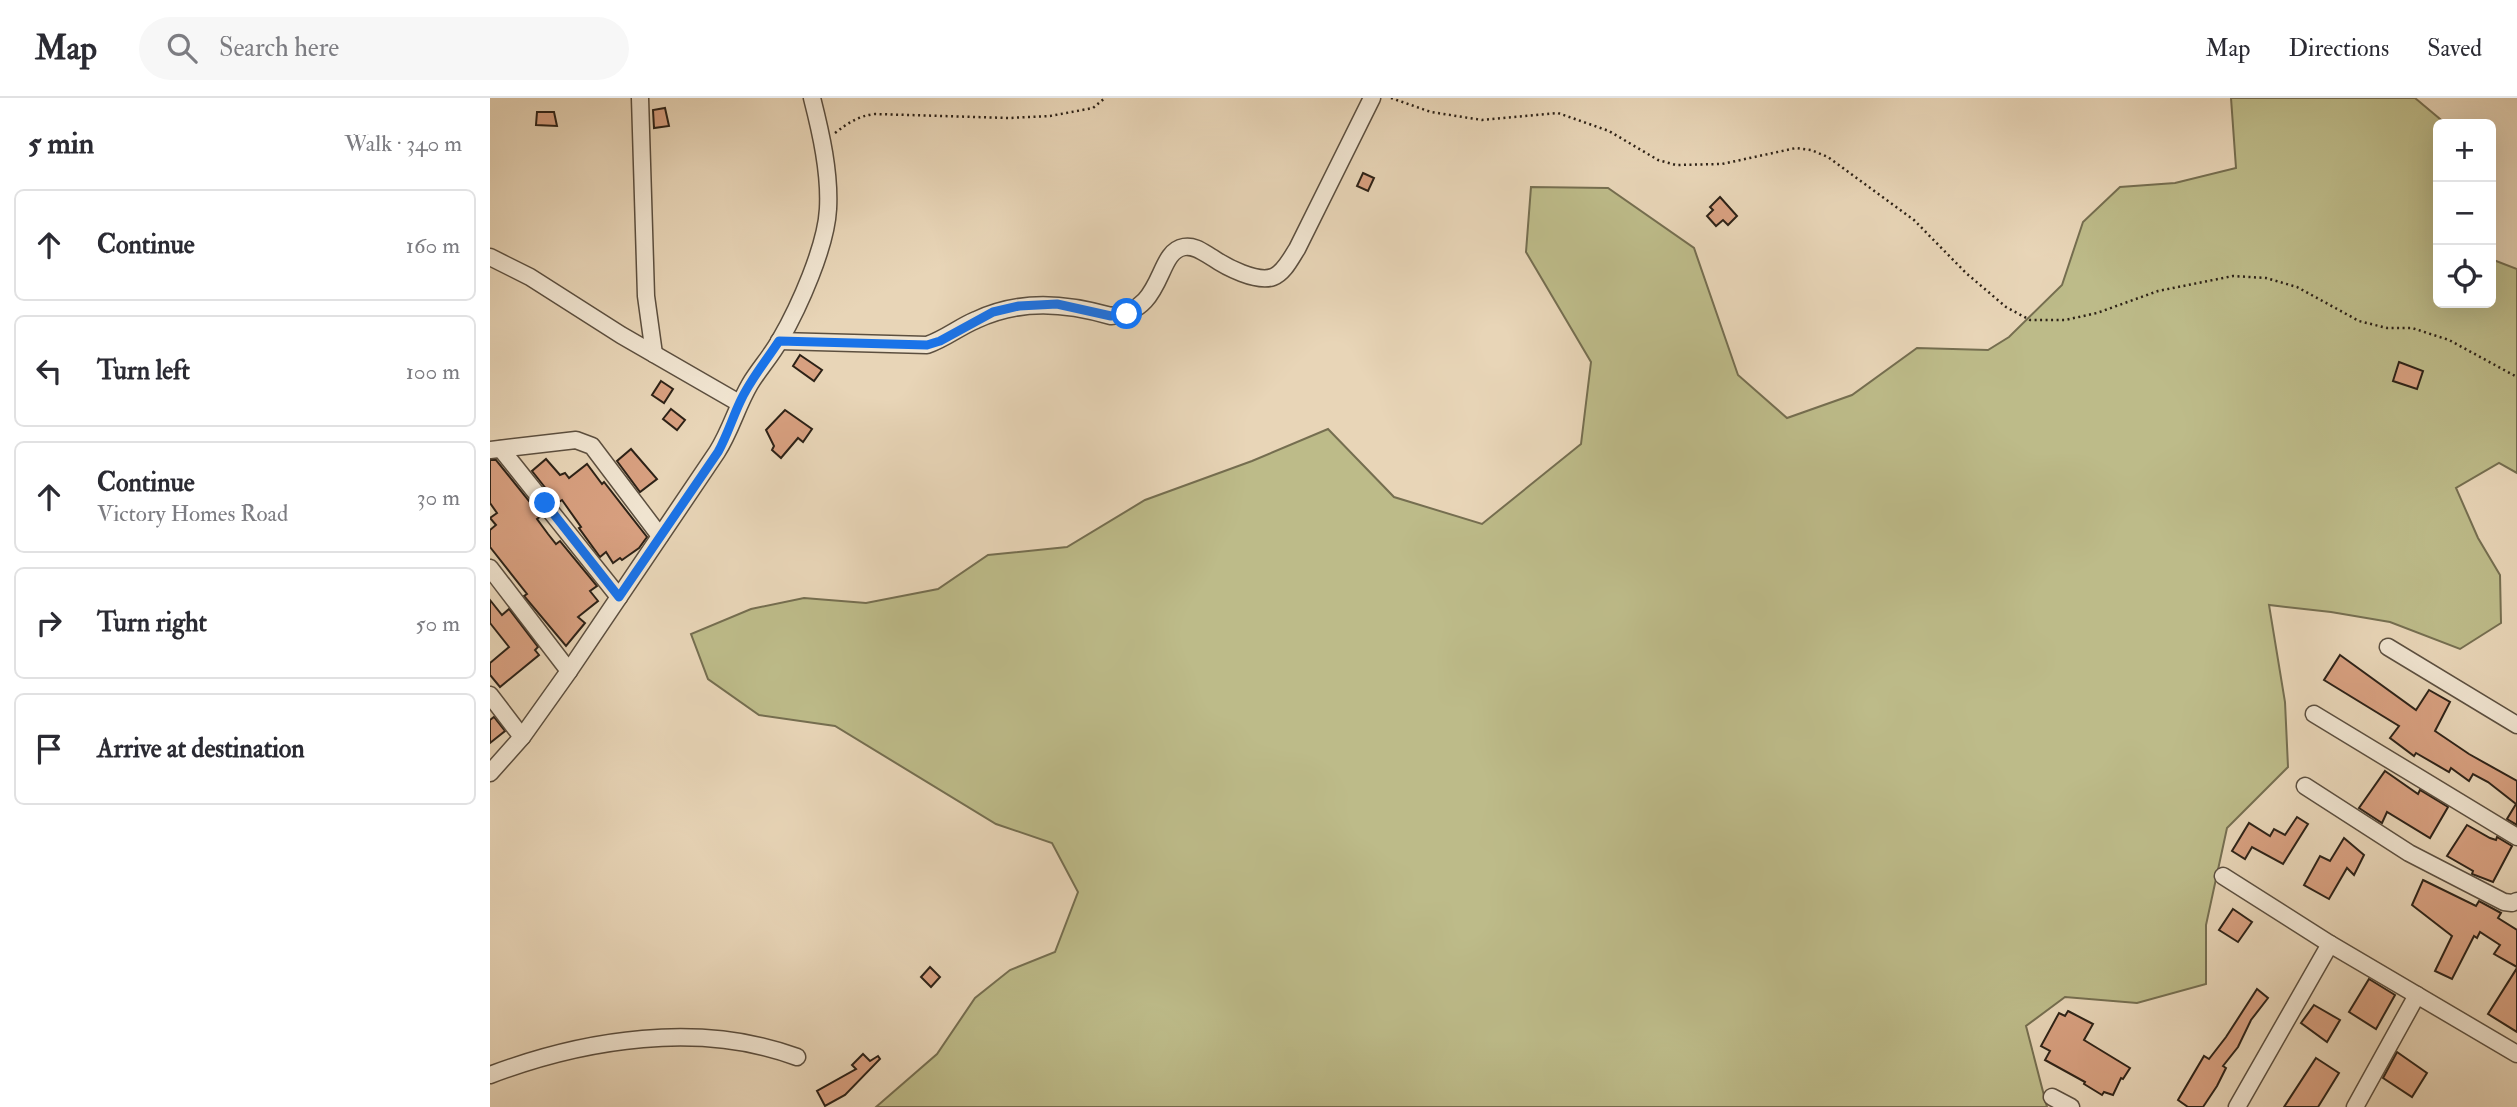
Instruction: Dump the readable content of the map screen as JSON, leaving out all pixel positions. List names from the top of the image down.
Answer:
{
  "page": {
    "header": "Map",
    "search": "Search here",
    "nav": ["Map", "Directions", "Saved"],
    "heading": ["5 min", "Walk · 340 m"],
    "map_buttons": ["+", "−"],
    "list": [
      ["Continue", "160 m"],
      ["Turn left", "100 m"],
      ["Continue", "Victory Homes Road", "30 m"],
      ["Turn right", "50 m"],
      "Arrive at destination"
    ]
  }
}
